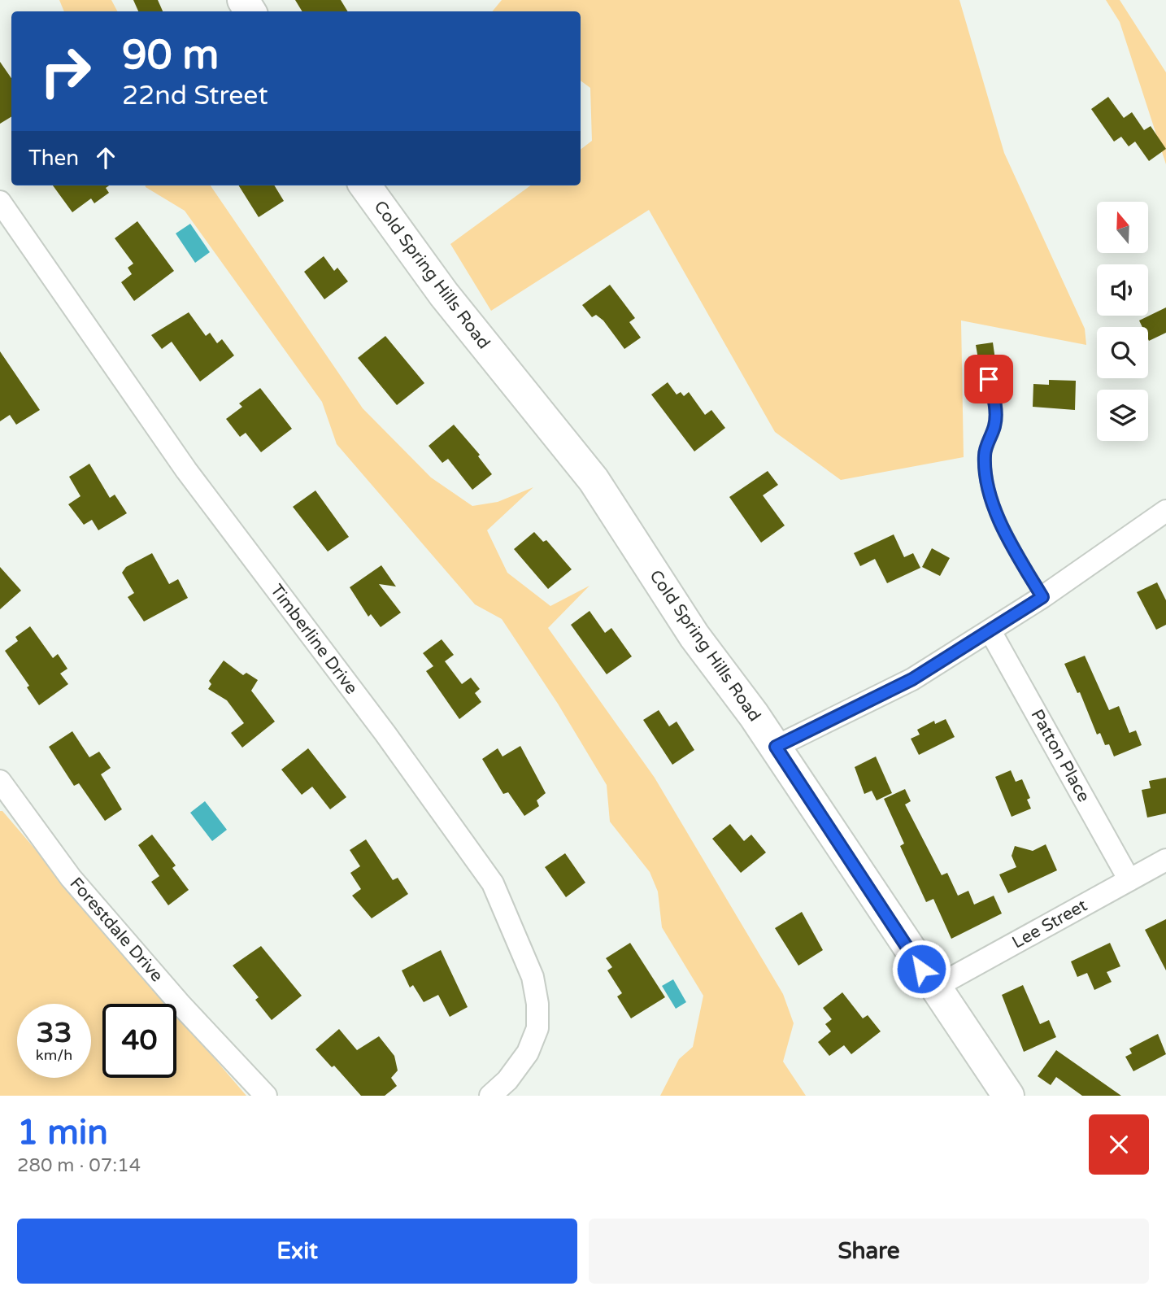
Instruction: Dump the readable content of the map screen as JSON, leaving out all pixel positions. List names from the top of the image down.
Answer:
{
  "streets": {
    "street": [
      "Cold Spring Hills Road",
      "Timberline Drive",
      "Patton Place",
      "Lee Street",
      "Forestdale Drive"
    ]
  },
  "crossings": [
    ["Cold Spring Hills Road", "Lee Street"],
    ["Patton Place", "Lee Street"]
  ],
  "north": "top",
  "page": {
    "turn": ["90 m", "22nd Street"],
    "then": "Then",
    "speed": "33 km/h",
    "limit": "40",
    "heading": ["1 min", "280 m · 07:14"],
    "buttons": ["Exit", "Share"]
  }
}
